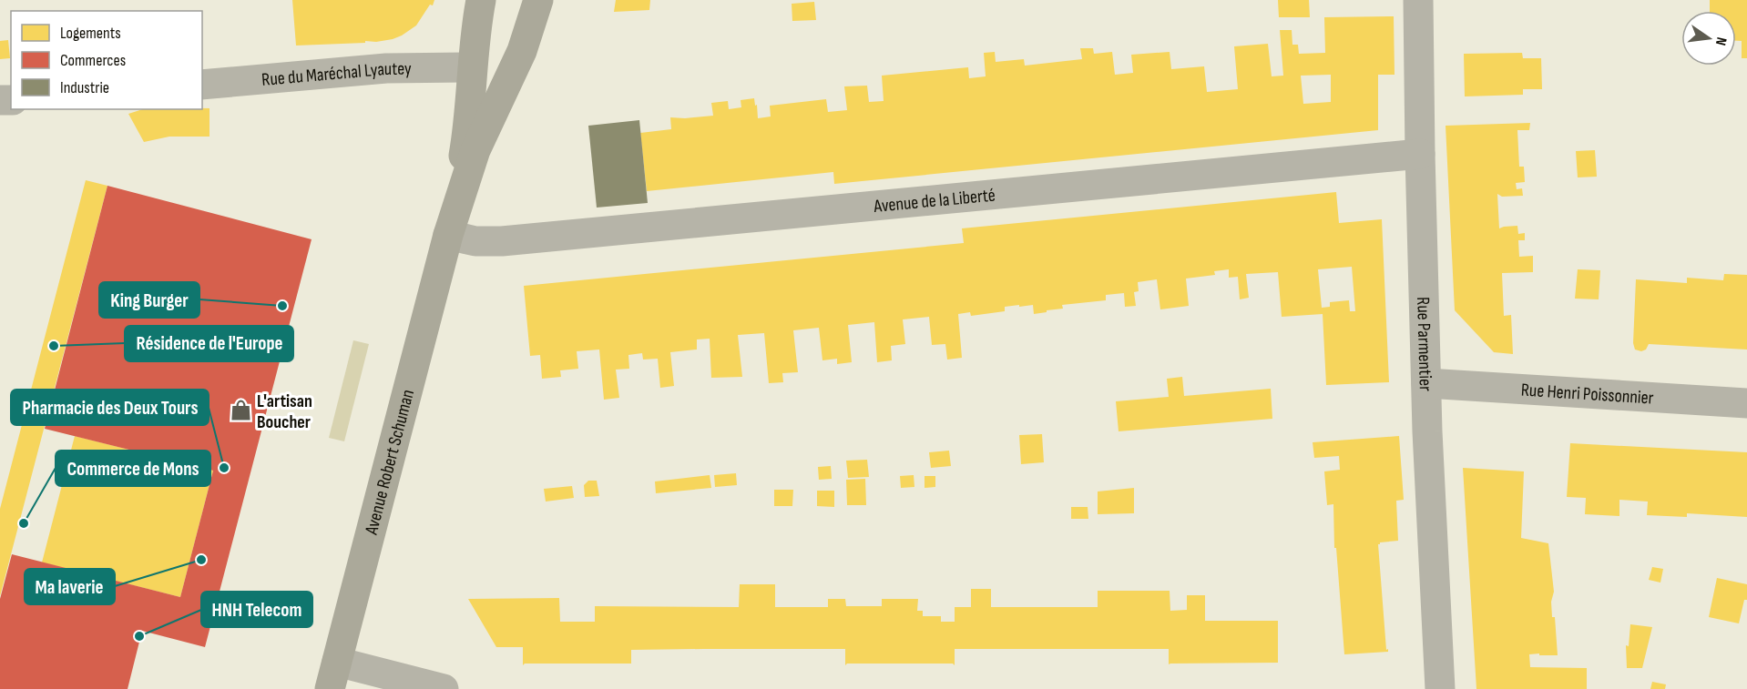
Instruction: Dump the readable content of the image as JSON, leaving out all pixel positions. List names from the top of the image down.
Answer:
{
  "streets": {
    "main road": ["Avenue Robert Schuman"],
    "street": [
      "Rue du Maréchal Lyautey",
      "Avenue de la Liberté",
      "Rue Parmentier",
      "Rue Henri Poissonnier"
    ]
  },
  "crossings": [
    ["Rue du Maréchal Lyautey", "Avenue Robert Schuman"],
    ["Avenue de la Liberté", "Rue Parmentier"],
    ["Avenue de la Liberté", "Avenue Robert Schuman"],
    ["Rue Parmentier", "Rue Henri Poissonnier"]
  ],
  "places": {
    "other": [
      "King Burger",
      "Résidence de l'Europe",
      "Pharmacie des Deux Tours",
      "Commerce de Mons",
      "Ma laverie",
      "HNH Telecom"
    ],
    "shop": ["L'artisan Boucher"]
  },
  "legend": ["Logements", "Commerces", "Industrie"],
  "north": "right"
}
